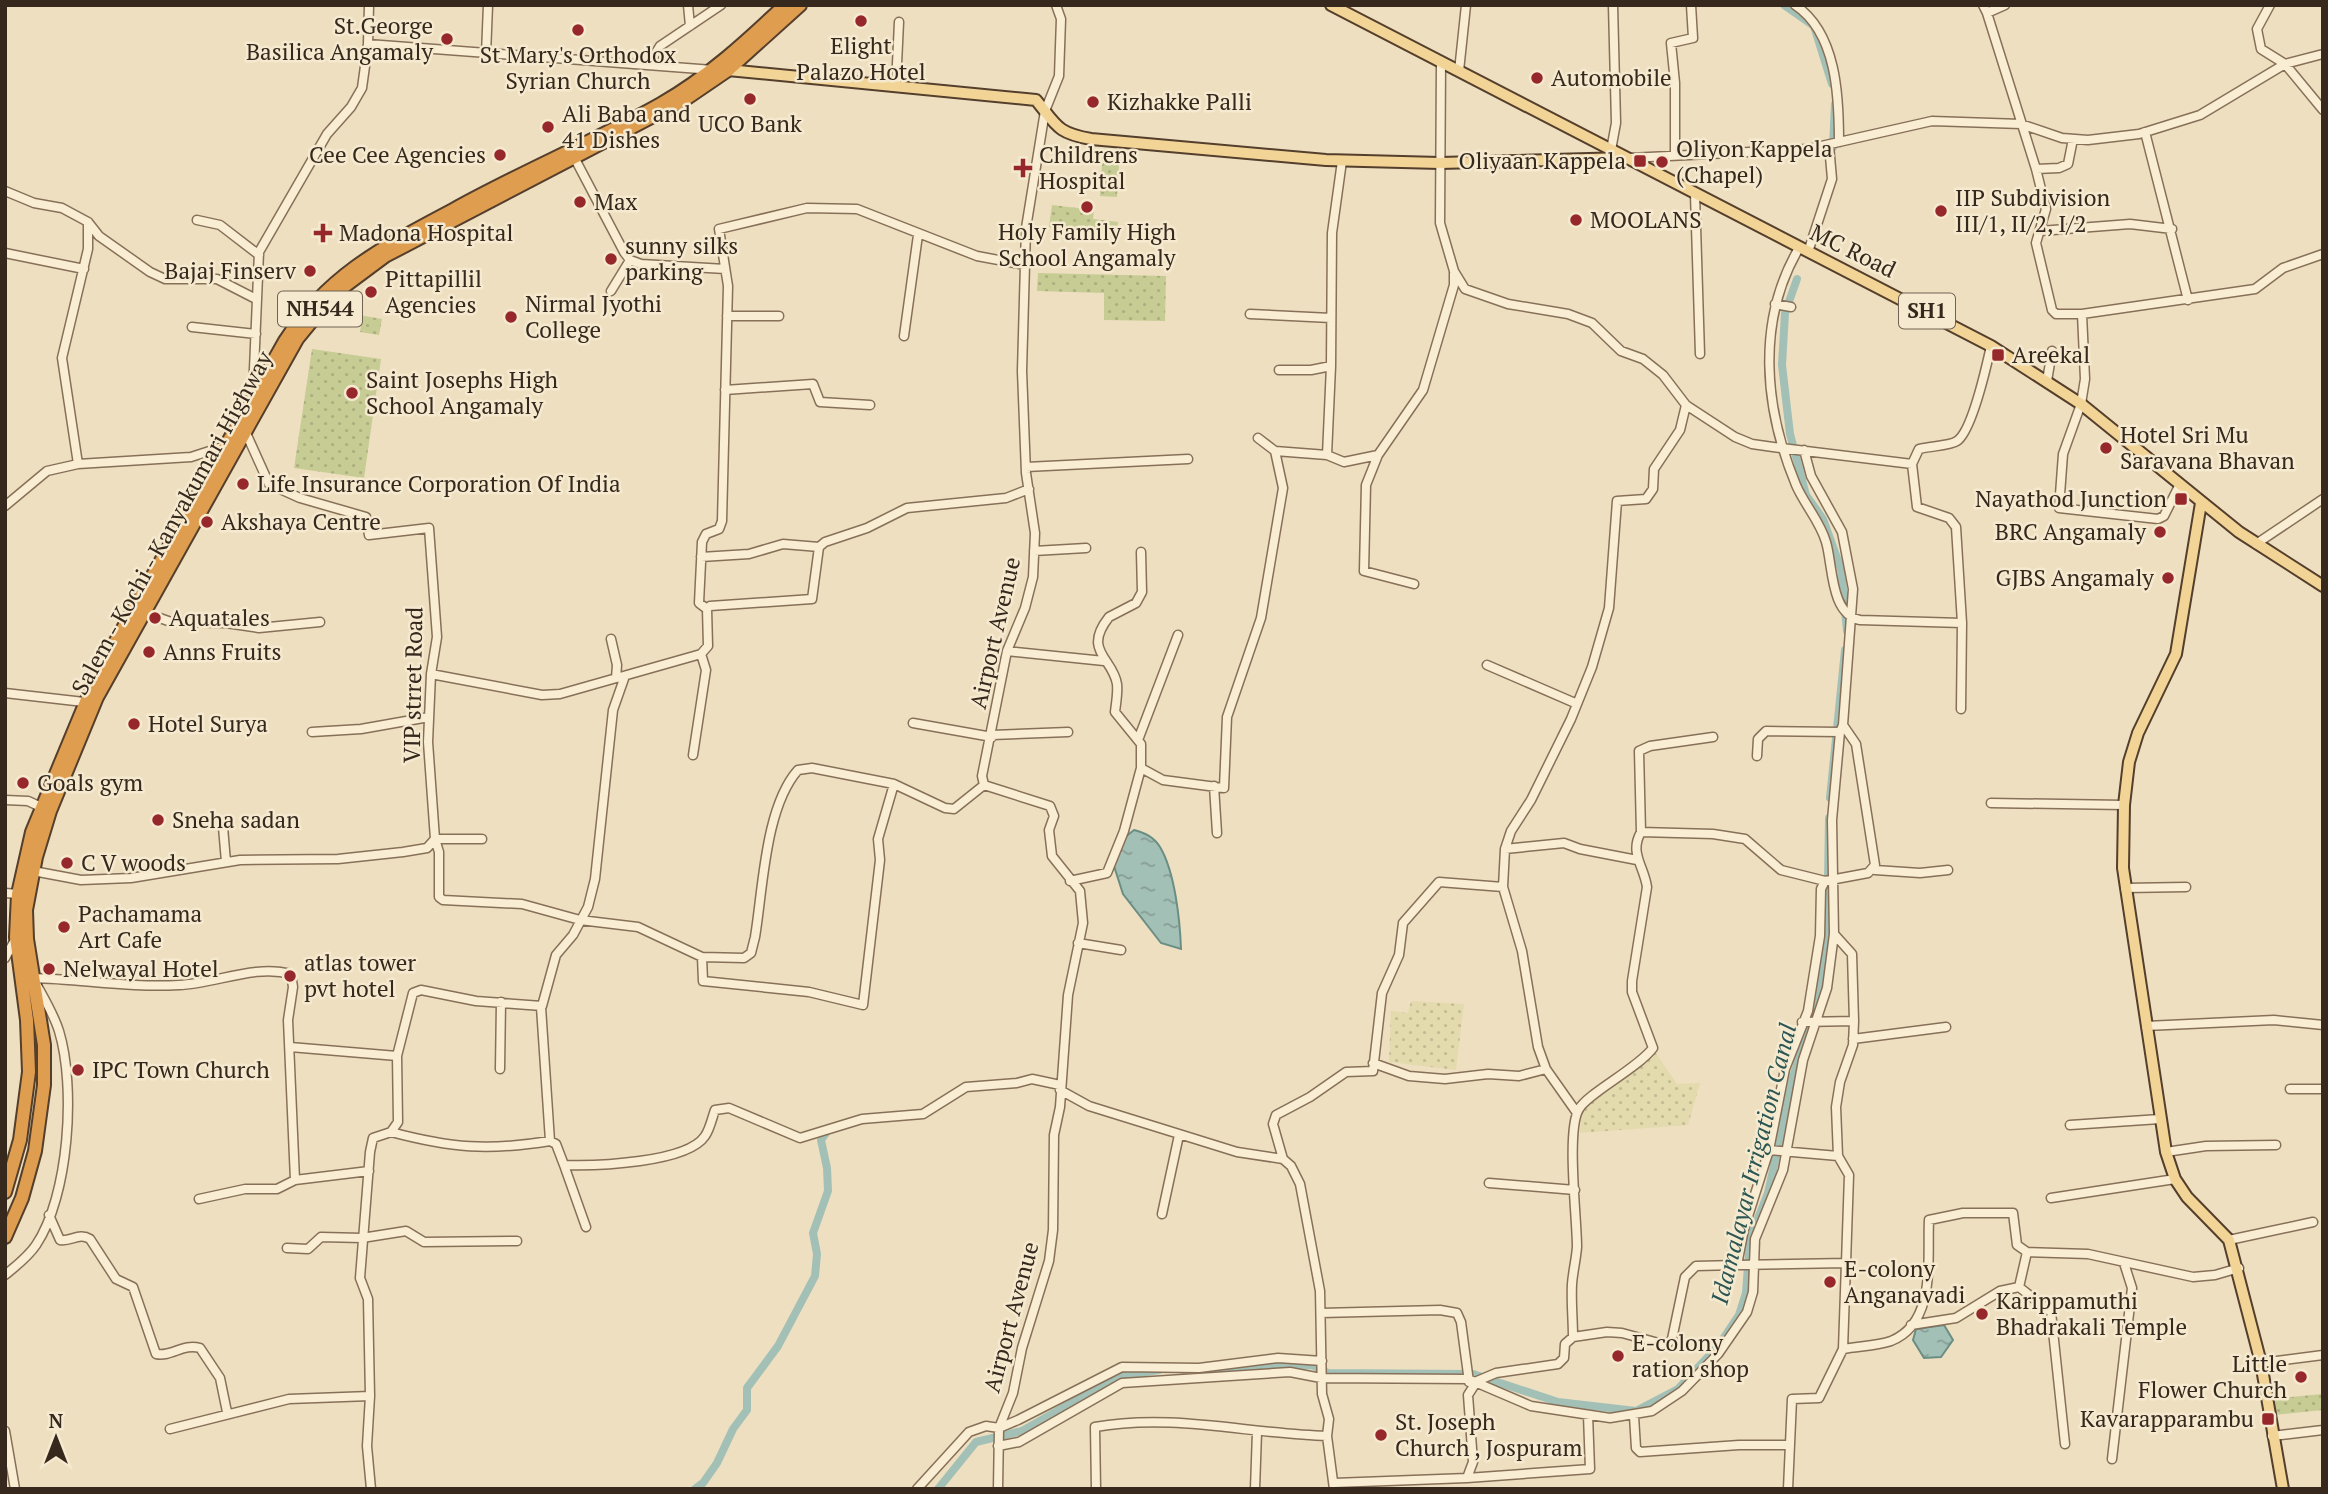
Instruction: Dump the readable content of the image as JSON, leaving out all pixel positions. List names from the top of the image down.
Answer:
{
  "streets": {
    "highway": ["NH544", "Salem - Kochi - Kanyakumari Highway"],
    "main road": ["MC Road", "SH1"],
    "street": ["Airport Avenue", "VIP strret Road"]
  },
  "crossings": [
    ["Salem - Kochi - Kanyakumari Highway", "VIP strret Road"]
  ],
  "water": ["Idamalayar Irrigation Canal"],
  "places": {
    "other": [
      "Elight Palazo Hotel",
      "St Mary's Orthodox Syrian Church",
      "St.George Basilica Angamaly",
      "Automobile",
      "UCO Bank",
      "Kizhakke Palli",
      "Ali Baba and 41 Dishes",
      "Cee Cee Agencies",
      "Oliyon Kappela (Chapel)",
      "Max",
      "Holy Family High School Angamaly",
      "IIP Subdivision III/1, II/2, I/2",
      "MOOLANS",
      "sunny silks parking",
      "Bajaj Finserv",
      "Pittapillil Agencies",
      "Nirmal Jyothi College",
      "Saint Josephs High School Angamaly",
      "Hotel Sri Mu Saravana Bhavan",
      "Life Insurance Corporation Of India",
      "Akshaya Centre",
      "BRC Angamaly",
      "GJBS Angamaly",
      "Aquatales",
      "Anns Fruits",
      "Hotel Surya",
      "Goals gym",
      "Sneha sadan",
      "C V woods",
      "Pachamama Art Cafe",
      "Nelwayal Hotel",
      "atlas tower pvt hotel",
      "IPC Town Church",
      "E-colony Anganavadi",
      "Karippamuthi Bhadrakali Temple",
      "E-colony ration shop",
      "Little Flower Church",
      "St. Joseph Church , Jospuram"
    ],
    "transit": [
      "Oliyaan Kappela",
      "Areekal",
      "Nayathod Junction",
      "Kavarapparambu"
    ],
    "health": ["Childrens Hospital", "Madona Hospital"]
  },
  "north": "top"
}
